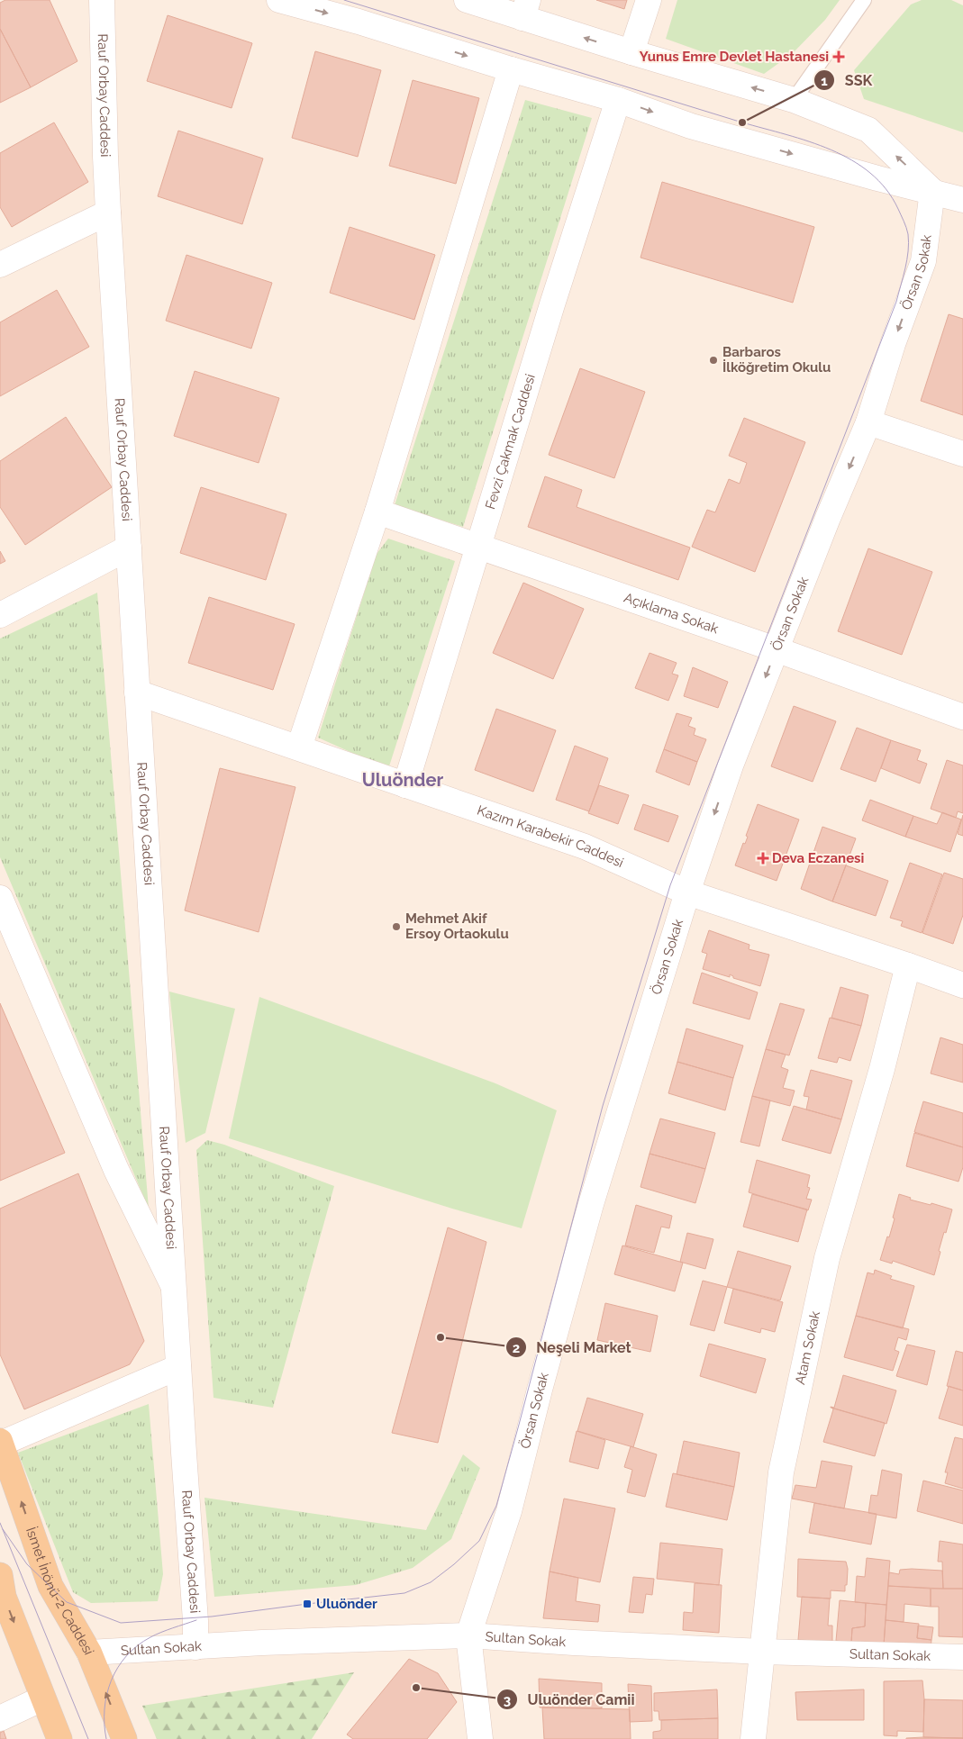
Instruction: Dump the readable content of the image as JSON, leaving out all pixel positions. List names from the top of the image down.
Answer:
{
  "streets": {
    "main road": ["İsmet İnönü-2 Caddesi"],
    "street": [
      "Rauf Orbay Caddesi",
      "Örsan Sokak",
      "Fevzi Çakmak Caddesi",
      "Açıklama Sokak",
      "Kazım Karabekir Caddesi",
      "Atam Sokak",
      "Sultan Sokak"
    ]
  },
  "crossings": [
    ["Rauf Orbay Caddesi", "Kazım Karabekir Caddesi"],
    ["Rauf Orbay Caddesi", "Sultan Sokak"],
    ["Örsan Sokak", "Açıklama Sokak"],
    ["Örsan Sokak", "Kazım Karabekir Caddesi"],
    ["Örsan Sokak", "Sultan Sokak"],
    ["Fevzi Çakmak Caddesi", "Açıklama Sokak"],
    ["Fevzi Çakmak Caddesi", "Kazım Karabekir Caddesi"],
    ["Kazım Karabekir Caddesi", "Atam Sokak"],
    ["Atam Sokak", "Sultan Sokak"],
    ["İsmet İnönü-2 Caddesi", "Sultan Sokak"]
  ],
  "one_way": ["Örsan Sokak"],
  "districts": ["Uluönder"],
  "places": {
    "health": ["Yunus Emre Devlet Hastanesi", "Deva Eczanesi"],
    "other": [
      "SSK",
      "Barbaros İlköğretim Okulu",
      "Mehmet Akif Ersoy Ortaokulu",
      "Neşeli Market",
      "Uluönder Camii"
    ],
    "transit": ["Uluönder"]
  }
}
